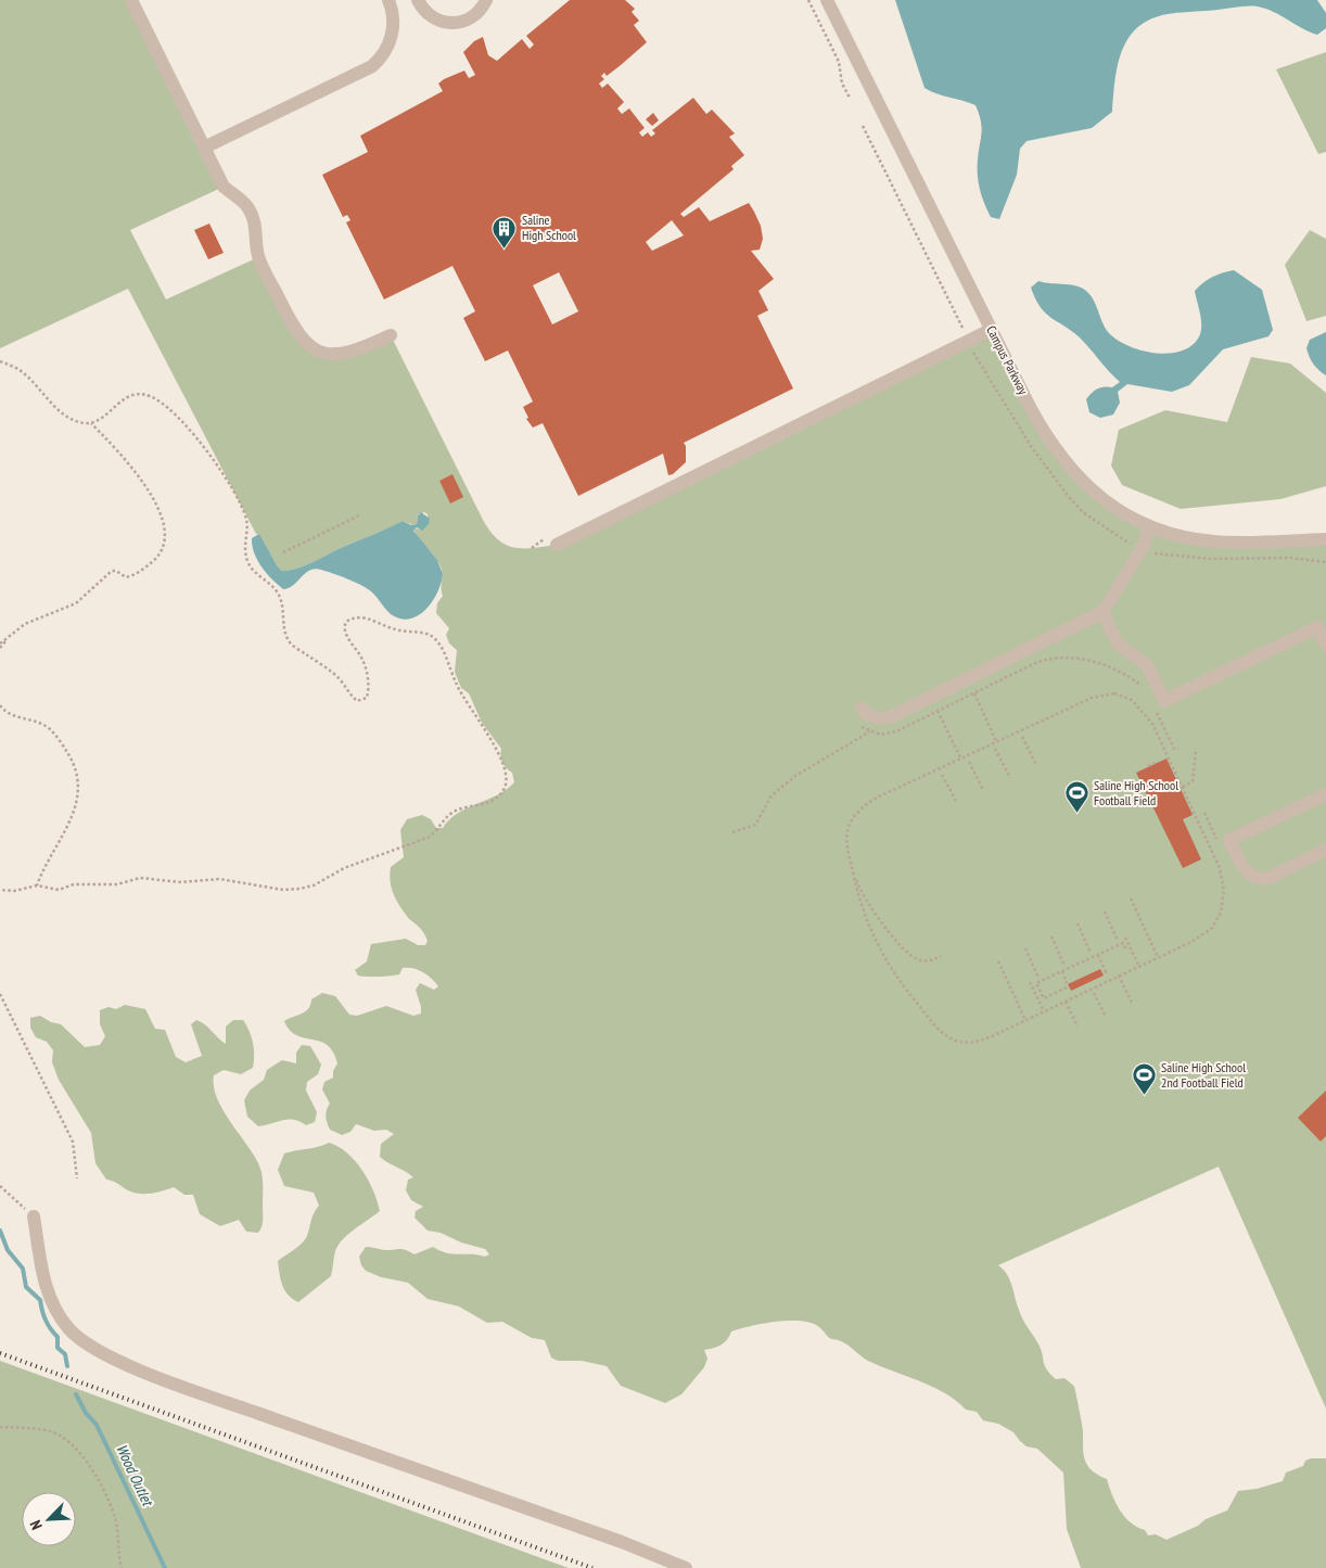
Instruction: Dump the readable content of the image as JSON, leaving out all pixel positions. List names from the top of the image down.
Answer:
{
  "streets": {
    "street": ["Campus Parkway"]
  },
  "water": ["Wood Outlet"],
  "places": {
    "building": ["Saline High School"],
    "sports": ["Saline High School Football Field", "Saline High School 2nd Football Field"]
  },
  "north": "bottom left"
}
